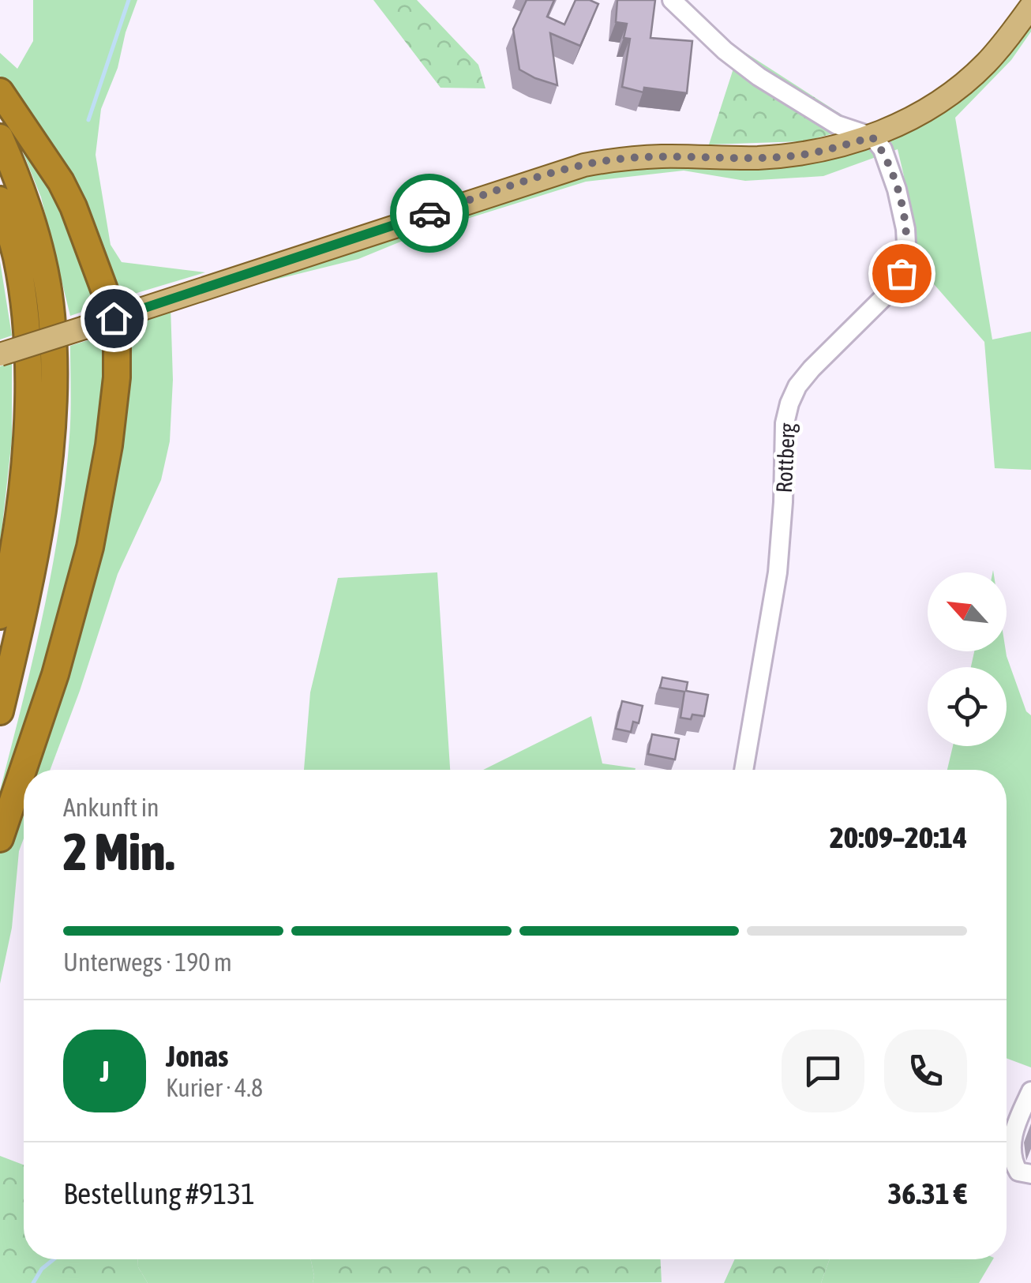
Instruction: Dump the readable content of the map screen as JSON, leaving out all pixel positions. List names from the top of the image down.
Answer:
{
  "streets": {
    "street": ["Rottberg"]
  },
  "north": "top left",
  "page": {
    "heading": ["2 Min.", "Ankunft in", "20:09–20:14"],
    "panel": [
      "Jonas",
      "Kurier · 4.8",
      "Bestellung #9131",
      "36.31 €"
    ],
    "bar": "Unterwegs · 190 m",
    "round": "J"
  }
}
